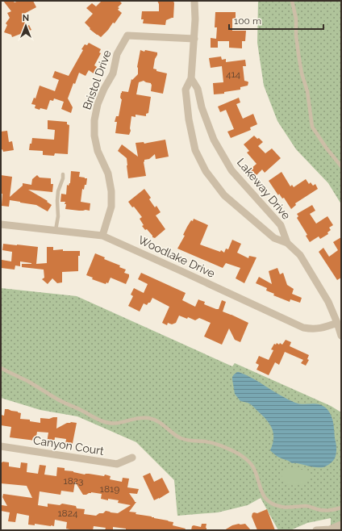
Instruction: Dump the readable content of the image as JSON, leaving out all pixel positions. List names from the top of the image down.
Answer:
{
  "streets": {
    "street": [
      "Bristol Drive",
      "Lakeway Drive",
      "Woodlake Drive",
      "Canyon Court"
    ]
  },
  "crossings": [
    ["Bristol Drive", "Lakeway Drive"],
    ["Bristol Drive", "Woodlake Drive"],
    ["Lakeway Drive", "Woodlake Drive"]
  ],
  "house_numbers": [
    "414",
    "1823",
    "1819",
    "1824"
  ],
  "scale_bar": "100 m",
  "north": "top"
}
